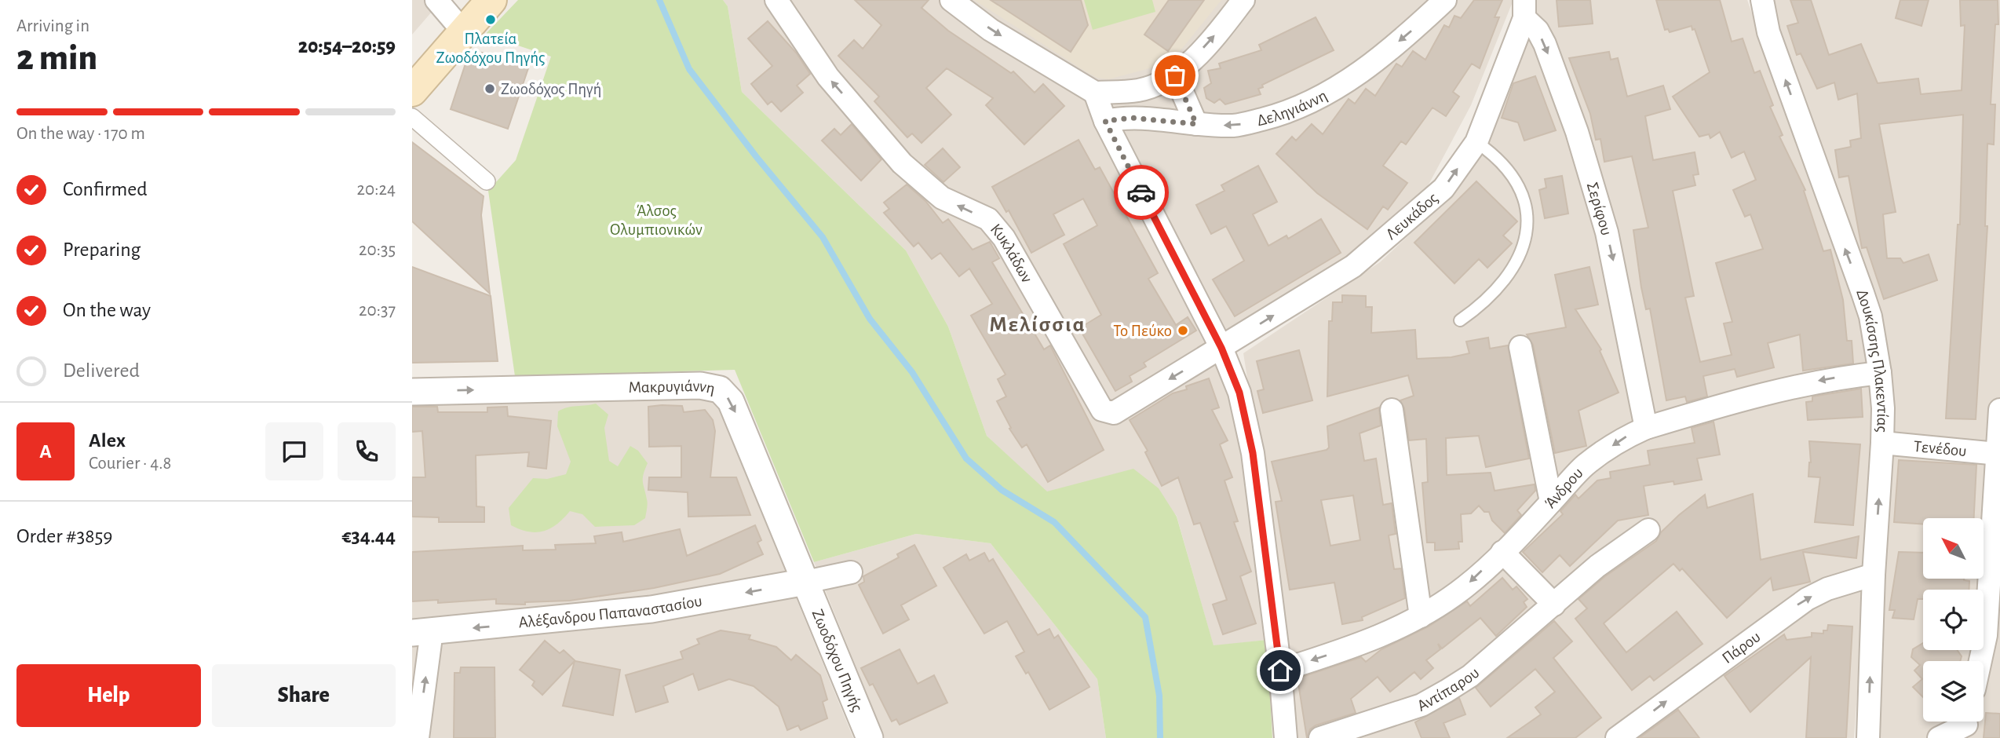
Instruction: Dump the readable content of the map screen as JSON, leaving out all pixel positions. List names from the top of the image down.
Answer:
{
  "streets": {
    "street": [
      "Δεληγιάννη",
      "Σερίφου",
      "Λευκάδος",
      "Κυκλάδων",
      "Δουκίσσης Πλακεντίας",
      "Μακρυγιάννη",
      "Τενέδου",
      "Άνδρου",
      "Αλέξανδρου Παπαναστασίου",
      "Πάρου",
      "Ζωοδόχου Πηγής",
      "Αντίπαρου"
    ]
  },
  "crossings": [
    ["Σερίφου", "Λευκάδος"],
    ["Σερίφου", "Άνδρου"],
    ["Λευκάδος", "Κυκλάδων"],
    ["Δουκίσσης Πλακεντίας", "Τενέδου"],
    ["Δουκίσσης Πλακεντίας", "Άνδρου"],
    ["Δουκίσσης Πλακεντίας", "Πάρου"],
    ["Μακρυγιάννη", "Αλέξανδρου Παπαναστασίου"],
    ["Μακρυγιάννη", "Ζωοδόχου Πηγής"],
    ["Αλέξανδρου Παπαναστασίου", "Ζωοδόχου Πηγής"]
  ],
  "one_way": [
    "Δεληγιάννη",
    "Σερίφου",
    "Λευκάδος",
    "Μακρυγιάννη",
    "Άνδρου",
    "Αλέξανδρου Παπαναστασίου",
    "Πάρου"
  ],
  "districts": ["Μελίσσια"],
  "parks": ["Άλσος Ολυμπιονικών"],
  "places": ["Πλατεία Ζωοδόχου Πηγής", "Ζωοδόχος Πηγή", "Το Πεύκο"],
  "north": "top left",
  "page": {
    "heading": ["2 min", "Arriving in", "20:54–20:59"],
    "panel": [
      "Alex",
      "Courier · 4.8",
      "Order #3859",
      "€34.44"
    ],
    "bar": "On the way · 170 m",
    "list": [
      ["Confirmed", "20:24"],
      ["Preparing", "20:35"],
      ["On the way", "20:37"],
      "Delivered"
    ],
    "round": "A",
    "buttons": ["Help", "Share"]
  }
}
